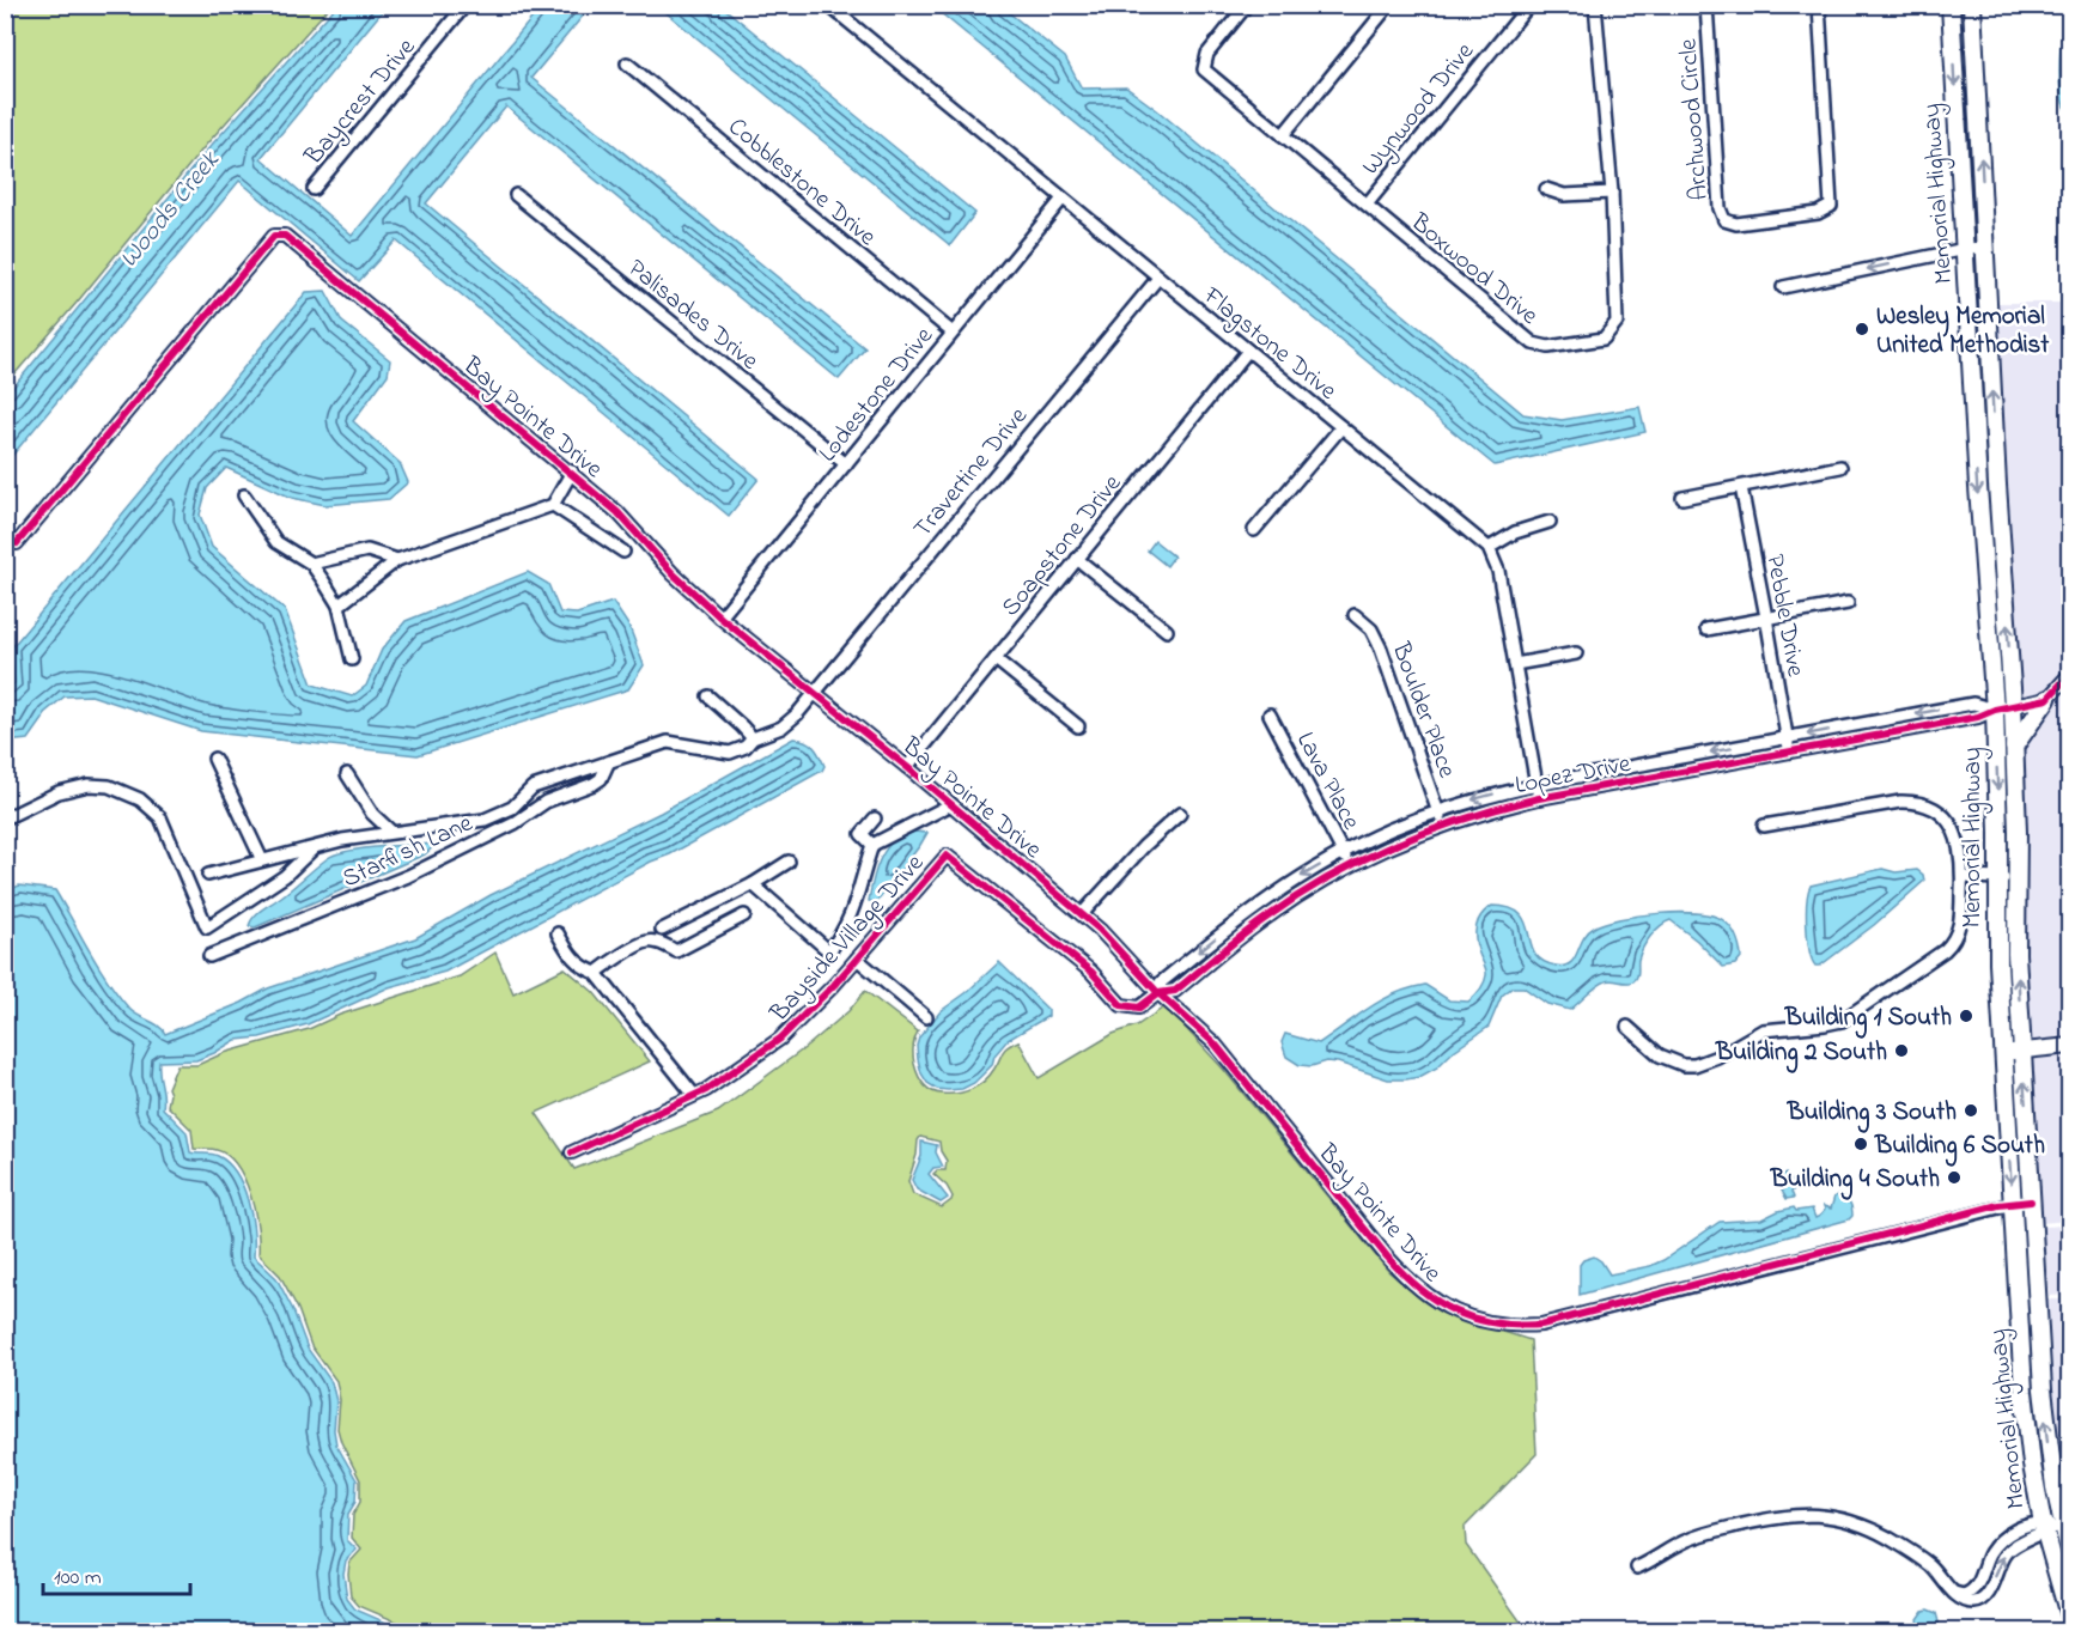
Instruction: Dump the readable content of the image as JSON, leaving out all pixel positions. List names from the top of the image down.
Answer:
{
  "streets": {
    "main road": ["Memorial Highway"],
    "street": [
      "Baycrest Drive",
      "Wynwood Drive",
      "Archwood Circle",
      "Cobblestone Drive",
      "Boxwood Drive",
      "Palisades Drive",
      "Flagstone Drive",
      "Lodestone Drive",
      "Bay Pointe Drive",
      "Travertine Drive",
      "Soapstone Drive",
      "Pebble Drive",
      "Boulder Place",
      "Lopez Drive",
      "Lava Place",
      "Starfish Lane",
      "Bayside Village Drive"
    ]
  },
  "crossings": [
    ["Wynwood Drive", "Boxwood Drive"],
    ["Cobblestone Drive", "Lodestone Drive"],
    ["Memorial Highway", "Bay Pointe Drive"],
    ["Memorial Highway", "Lopez Drive"],
    ["Palisades Drive", "Lodestone Drive"],
    ["Flagstone Drive", "Lodestone Drive"],
    ["Flagstone Drive", "Travertine Drive"],
    ["Flagstone Drive", "Soapstone Drive"],
    ["Lodestone Drive", "Bay Pointe Drive"],
    ["Bay Pointe Drive", "Travertine Drive"],
    ["Bay Pointe Drive", "Soapstone Drive"],
    ["Bay Pointe Drive", "Lopez Drive"],
    ["Bay Pointe Drive", "Bayside Village Drive"],
    ["Travertine Drive", "Starfish Lane"],
    ["Pebble Drive", "Lopez Drive"],
    ["Boulder Place", "Lopez Drive"],
    ["Lopez Drive", "Lava Place"],
    ["Lopez Drive", "Bayside Village Drive"]
  ],
  "water": ["Woods Creek"],
  "places": [
    "Wesley Memorial United Methodist",
    "Building 1 South",
    "Building 2 South",
    "Building 3 South",
    "Building 6 South",
    "Building 4 South"
  ],
  "scale_bar": "100 m"
}
